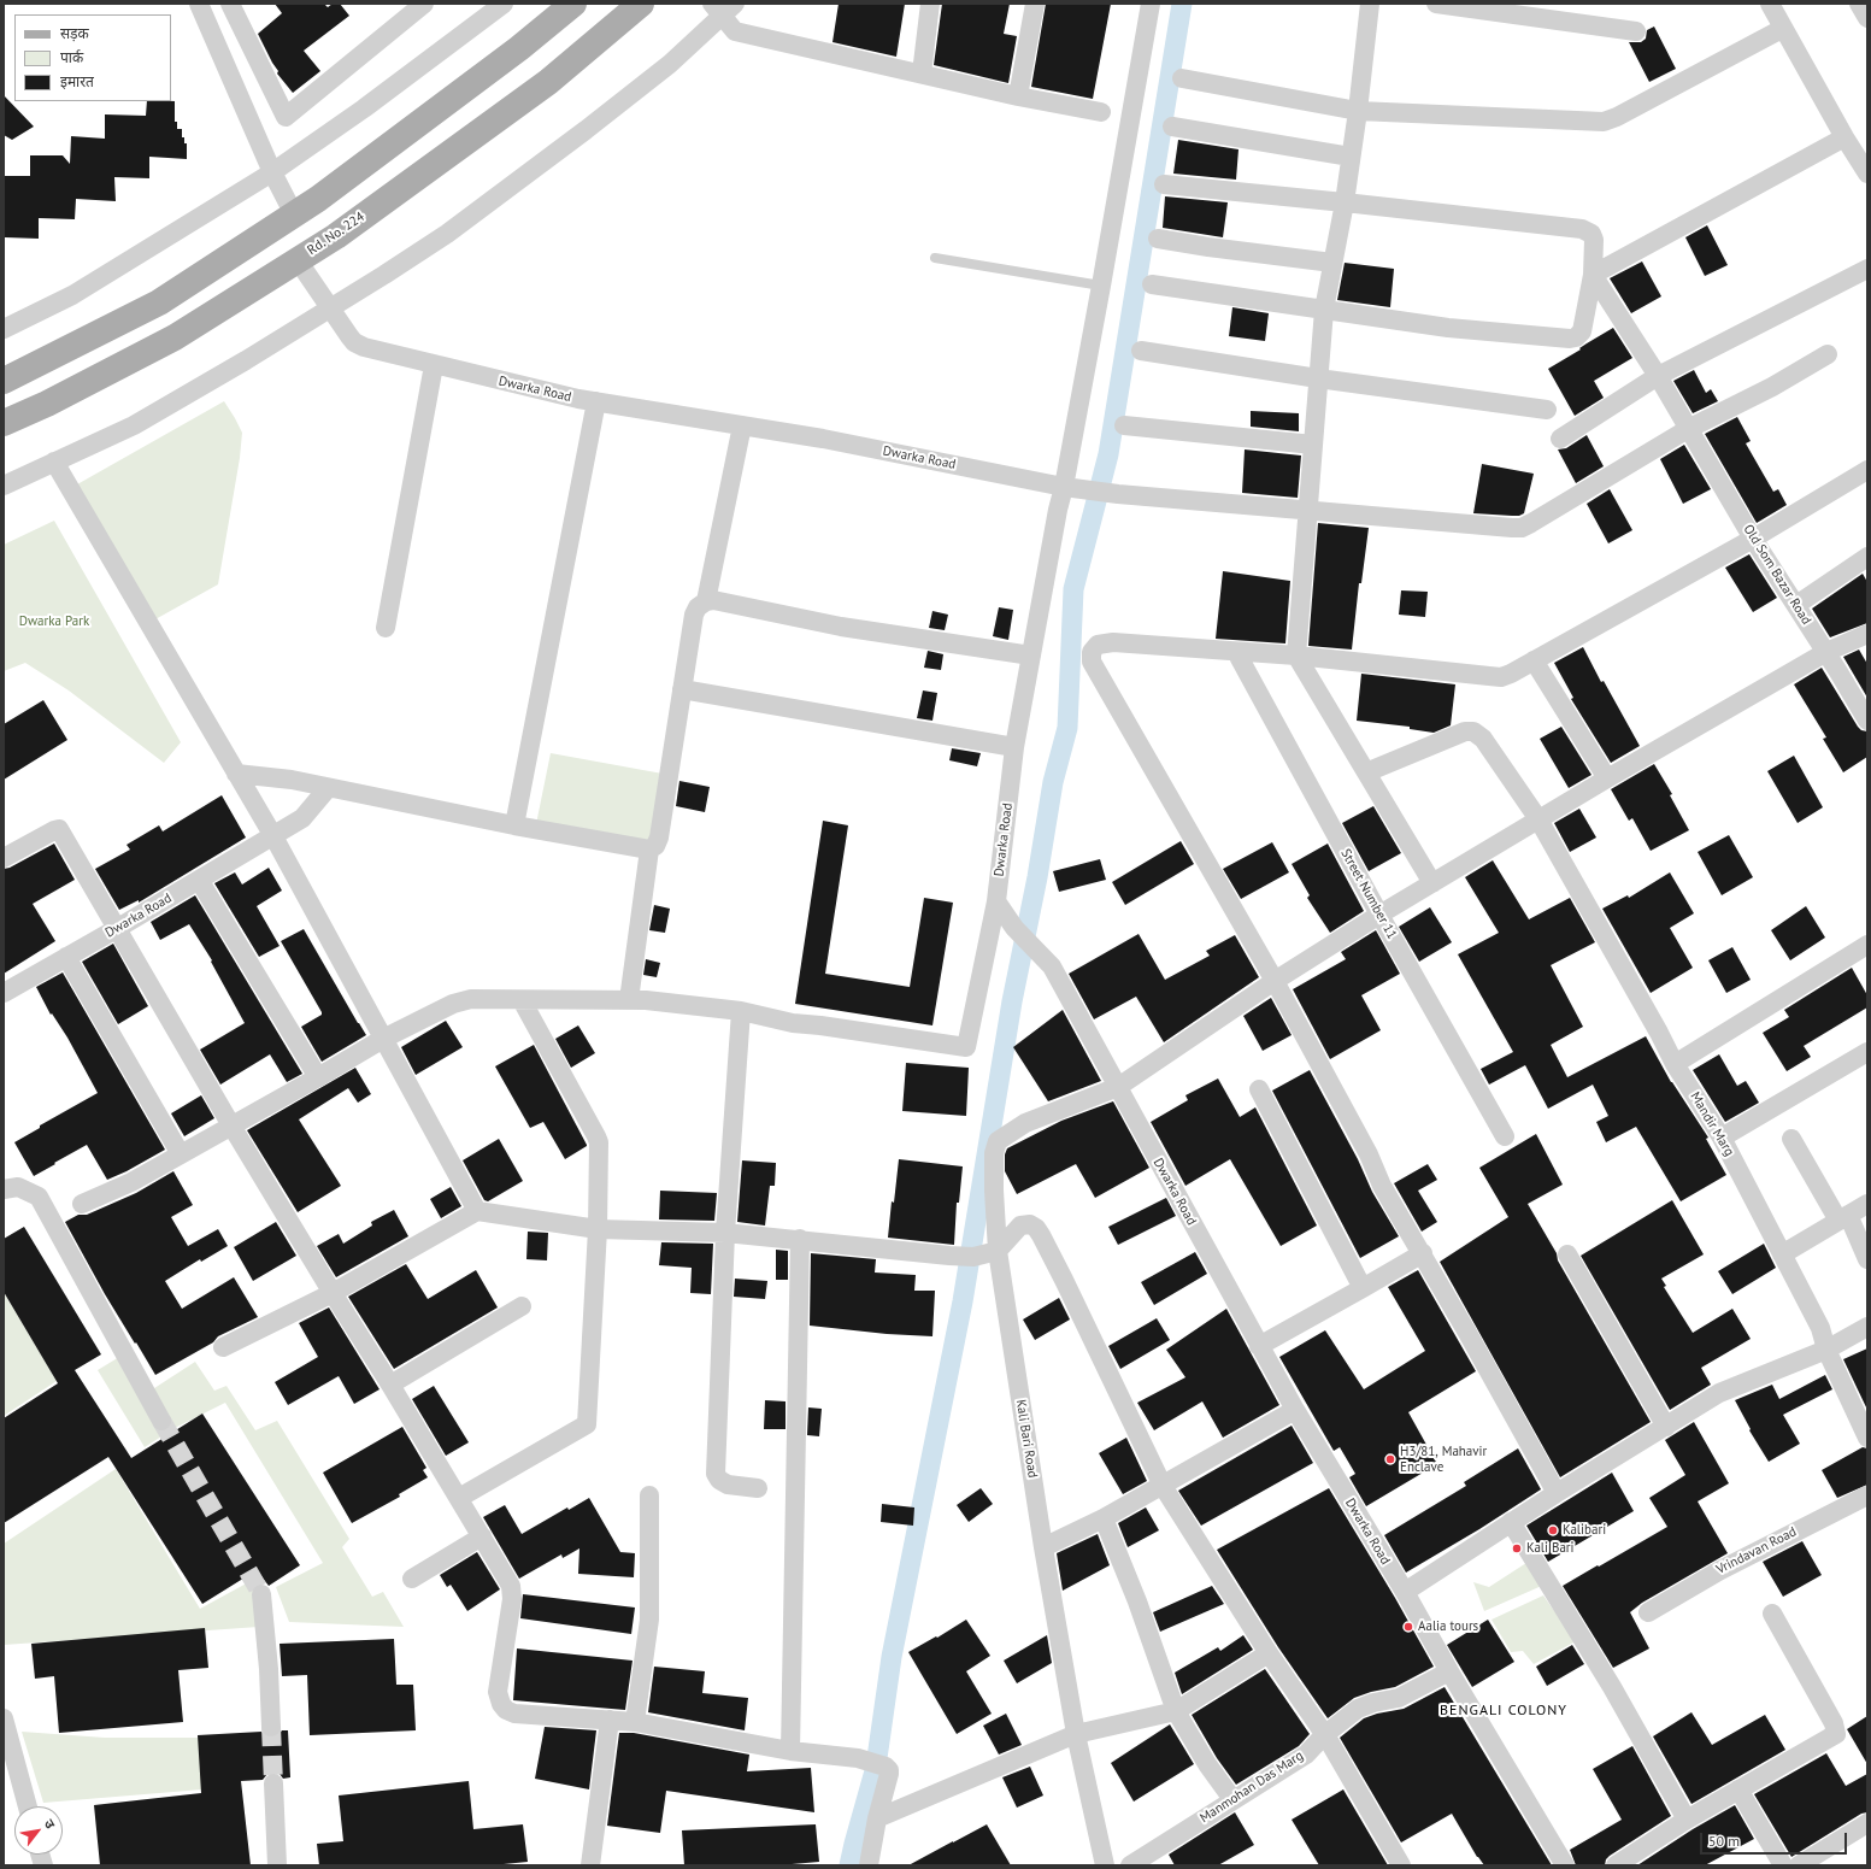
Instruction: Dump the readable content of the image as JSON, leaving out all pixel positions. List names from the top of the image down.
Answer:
{
  "streets": {
    "main road": ["Rd. No. 224"],
    "street": [
      "Dwarka Road",
      "Old Som Bazar Road",
      "Street Number 11",
      "Mandir Marg",
      "Kali Bari Road",
      "Vrindavan Road",
      "Manmohan Das Marg"
    ]
  },
  "crossings": [
    ["Rd. No. 224", "Dwarka Road"],
    ["Dwarka Road", "Kali Bari Road"],
    ["Dwarka Road", "Manmohan Das Marg"]
  ],
  "districts": ["BENGALI COLONY"],
  "parks": ["Dwarka Park"],
  "places": [
    "H3/81, Mahavir Enclave",
    "Kalibari",
    "Kali Bari",
    "Aalia tours"
  ],
  "legend": ["सड़क", "पार्क", "इमारत"],
  "scale_bar": "50 m",
  "north": "top right"
}
